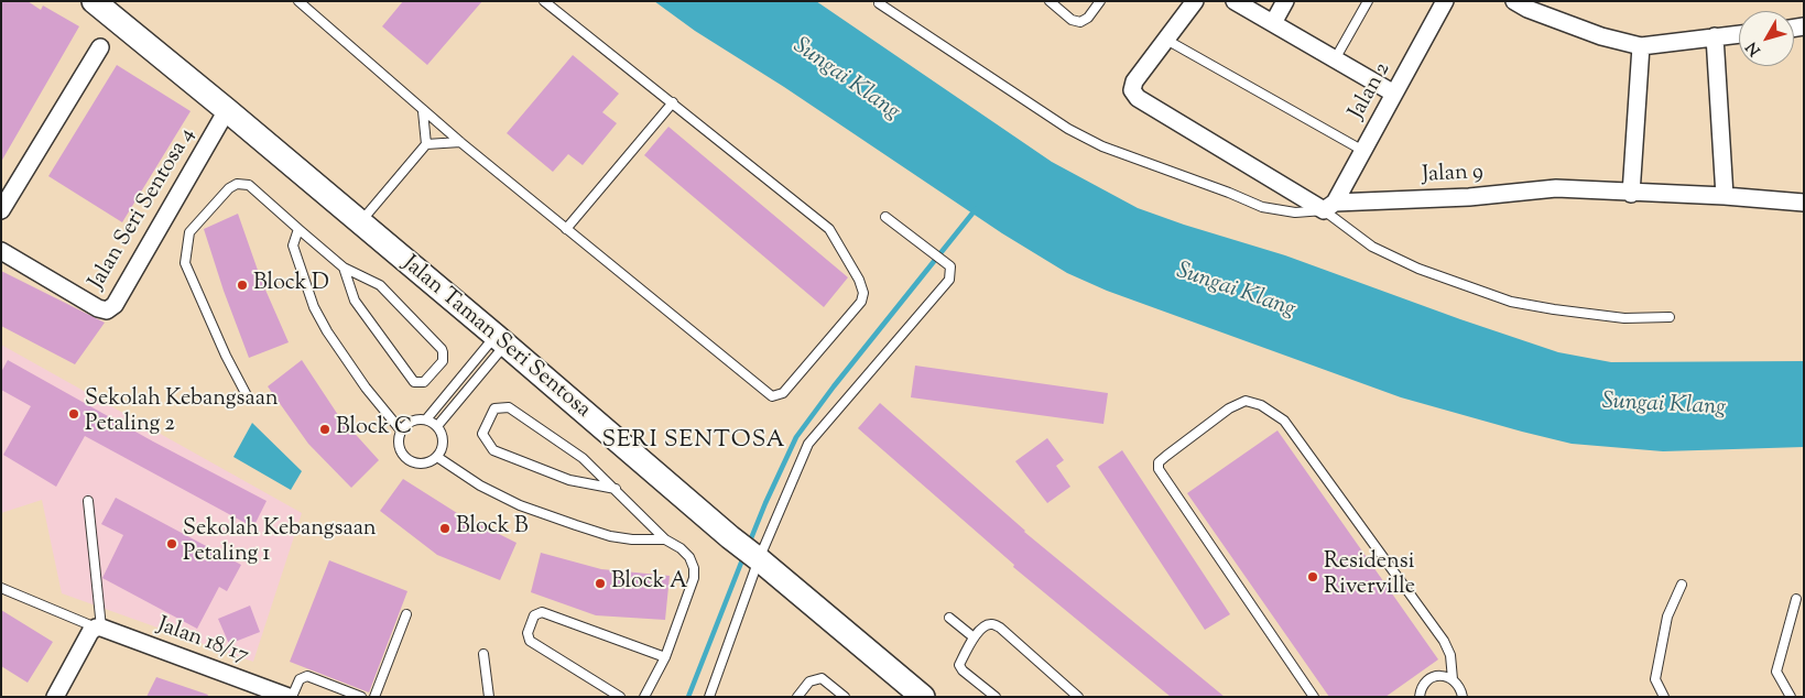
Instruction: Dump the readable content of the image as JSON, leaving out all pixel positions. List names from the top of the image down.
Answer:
{
  "streets": {
    "main road": ["Jalan Taman Seri Sentosa"],
    "street": [
      "Jalan 2",
      "Jalan 9",
      "Jalan Seri Sentosa 4",
      "Jalan 18/17"
    ]
  },
  "crossings": [
    ["Jalan 2", "Jalan 9"],
    ["Jalan Seri Sentosa 4", "Jalan Taman Seri Sentosa"]
  ],
  "districts": ["SERI SENTOSA"],
  "water": ["Sungai Klang"],
  "places": [
    "Block D",
    "Sekolah Kebangsaan Petaling 2",
    "Block C",
    "Block B",
    "Sekolah Kebangsaan Petaling 1",
    "Residensi Riverville",
    "Block A"
  ],
  "north": "bottom left"
}
